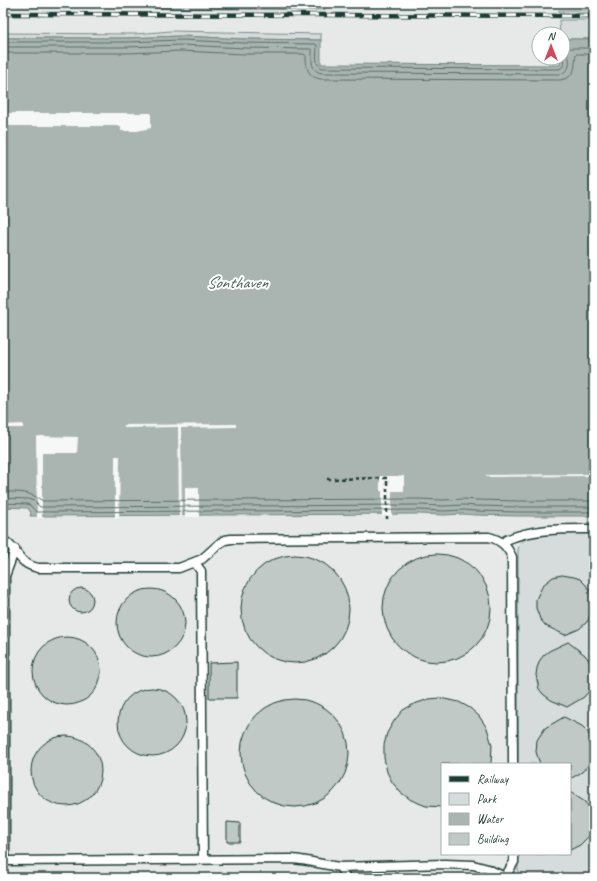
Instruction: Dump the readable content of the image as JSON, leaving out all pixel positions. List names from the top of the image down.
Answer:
{
  "water": ["Sonthaven"],
  "legend": [
    "Railway",
    "Park",
    "Water",
    "Building"
  ],
  "north": "top"
}
